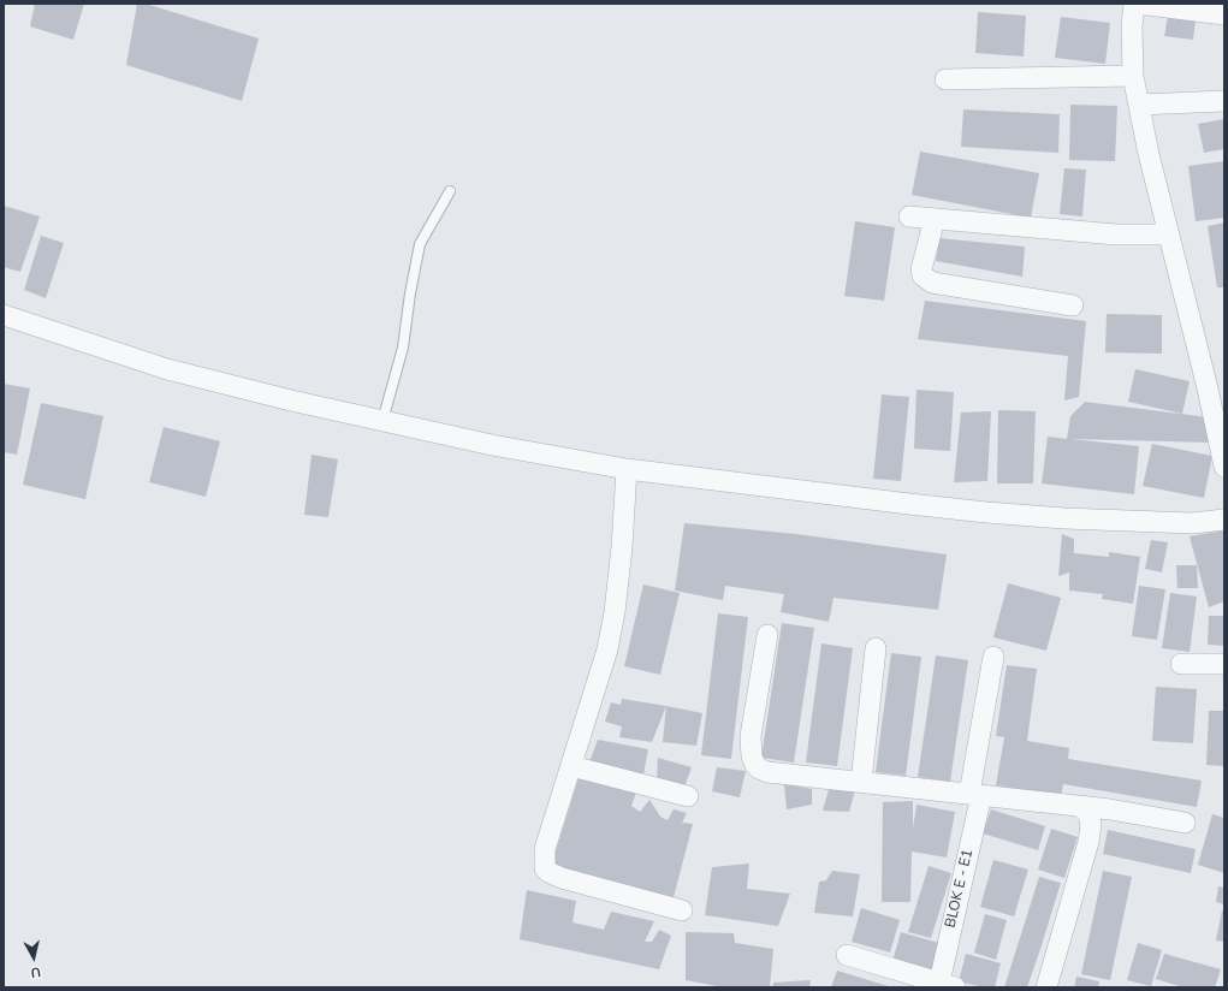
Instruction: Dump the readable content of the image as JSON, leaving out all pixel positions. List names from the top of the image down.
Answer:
{
  "streets": {
    "street": ["BLOK E - E1"]
  },
  "north": "bottom"
}
